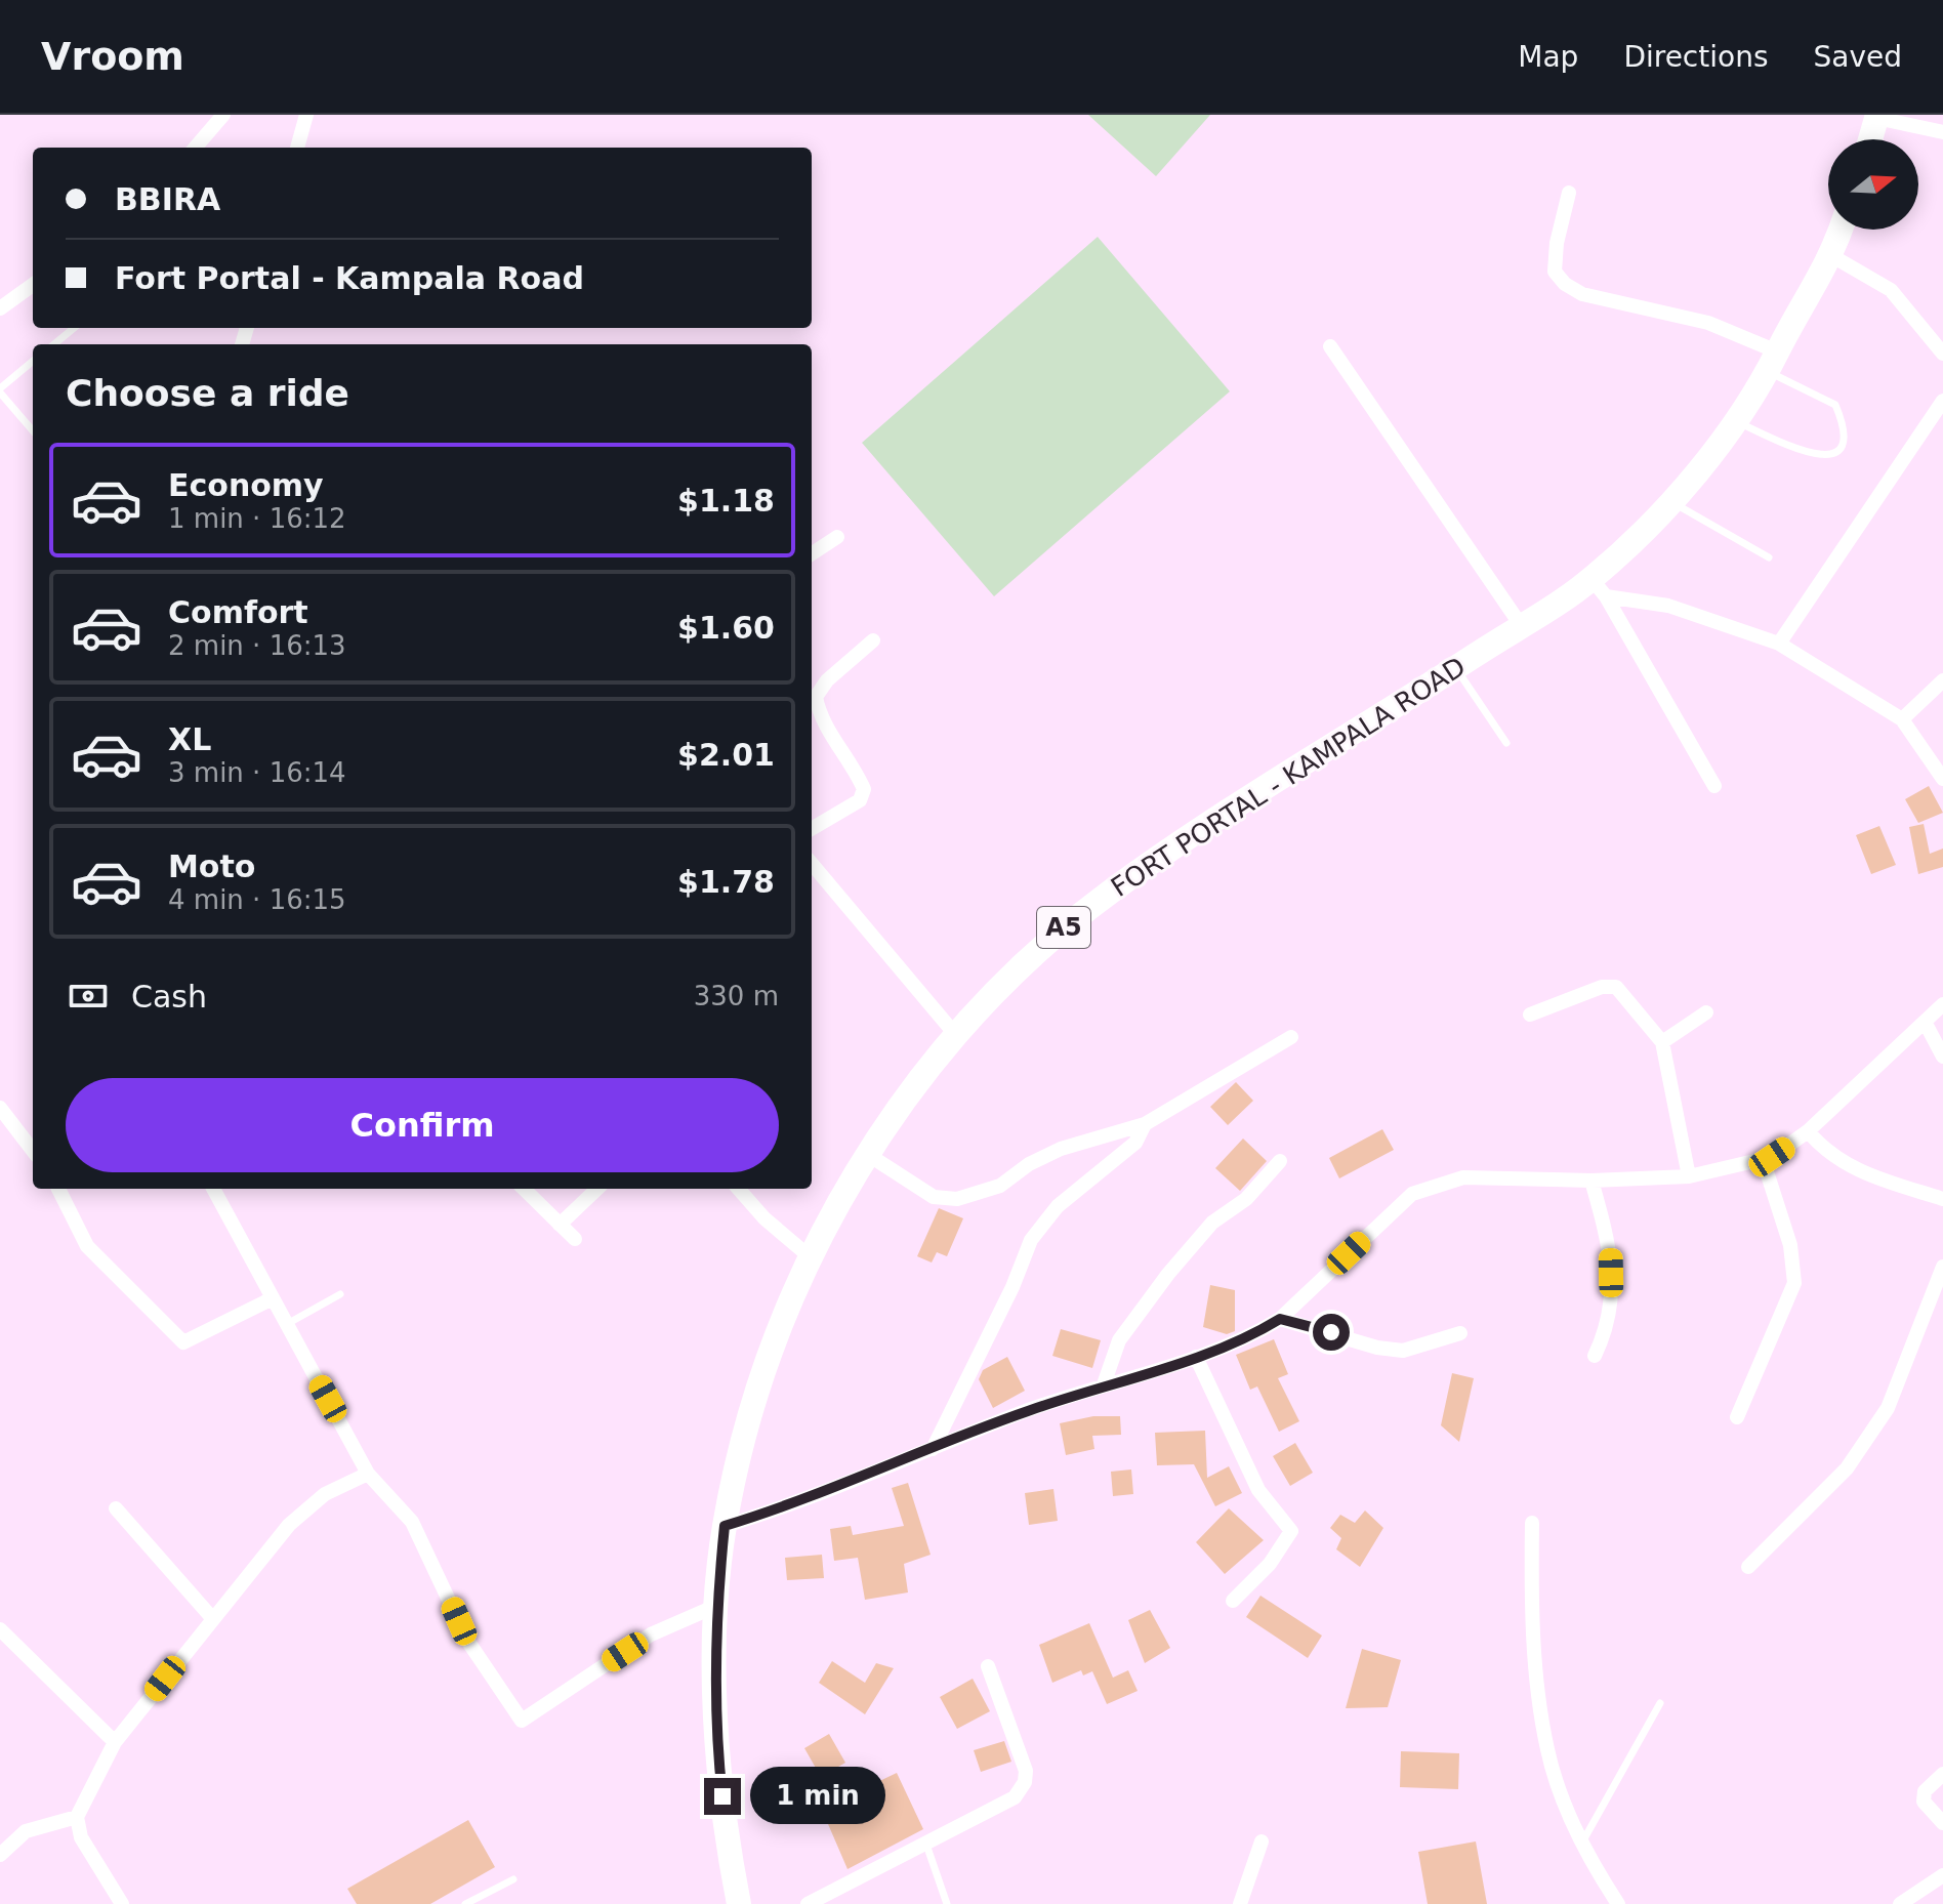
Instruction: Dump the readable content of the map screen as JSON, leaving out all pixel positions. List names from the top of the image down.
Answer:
{
  "streets": {
    "main road": ["FORT PORTAL - KAMPALA ROAD", "A5"]
  },
  "north": "right",
  "page": {
    "header": "Vroom",
    "nav": ["Map", "Directions", "Saved"],
    "banner": ["BBIRA", "Fort Portal - Kampala Road"],
    "heading": "Choose a ride",
    "list": [
      {
        "name": "Economy",
        "note": "1 min · 16:12",
        "value": "$1.18"
      },
      {
        "name": "Comfort",
        "note": "2 min · 16:13",
        "value": "$1.60"
      },
      {
        "name": "XL",
        "note": "3 min · 16:14",
        "value": "$2.01"
      },
      {
        "name": "Moto",
        "note": "4 min · 16:15",
        "value": "$1.78"
      }
    ],
    "pay": ["Cash", "330 m"],
    "buttons": "Confirm",
    "bubble": "1 min"
  }
}
